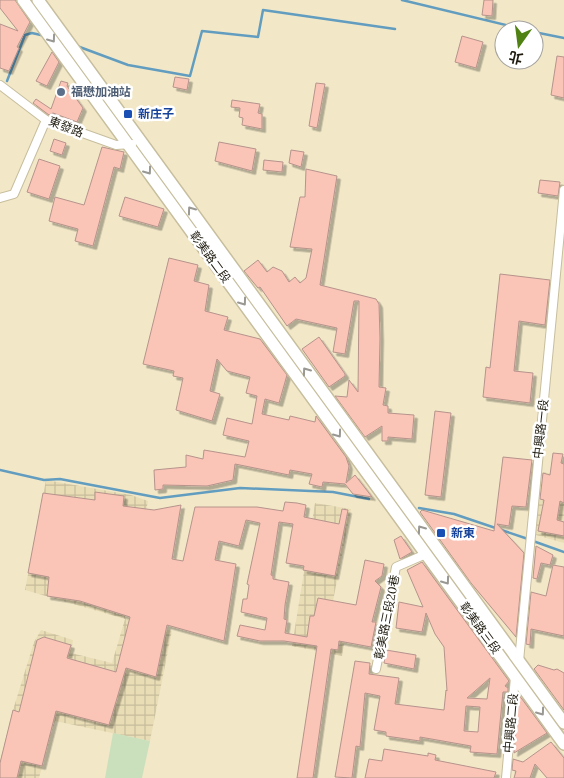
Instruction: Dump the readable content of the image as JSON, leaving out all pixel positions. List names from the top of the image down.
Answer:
{
  "streets": {
    "main road": ["彰美路二段", "彰美路三段"],
    "street": [
      "東發路",
      "中興路一段",
      "彰美路三段20巷",
      "中興路二段"
    ]
  },
  "crossings": [
    ["東發路", "彰美路二段"],
    ["彰美路二段", "彰美路三段"],
    ["中興路一段", "彰美路三段"],
    ["中興路一段", "中興路二段"],
    ["彰美路三段20巷", "彰美路三段"],
    ["彰美路三段", "中興路二段"]
  ],
  "places": {
    "other": ["福懋加油站"],
    "transit": ["新庄子", "新東"]
  },
  "north": "bottom"
}
